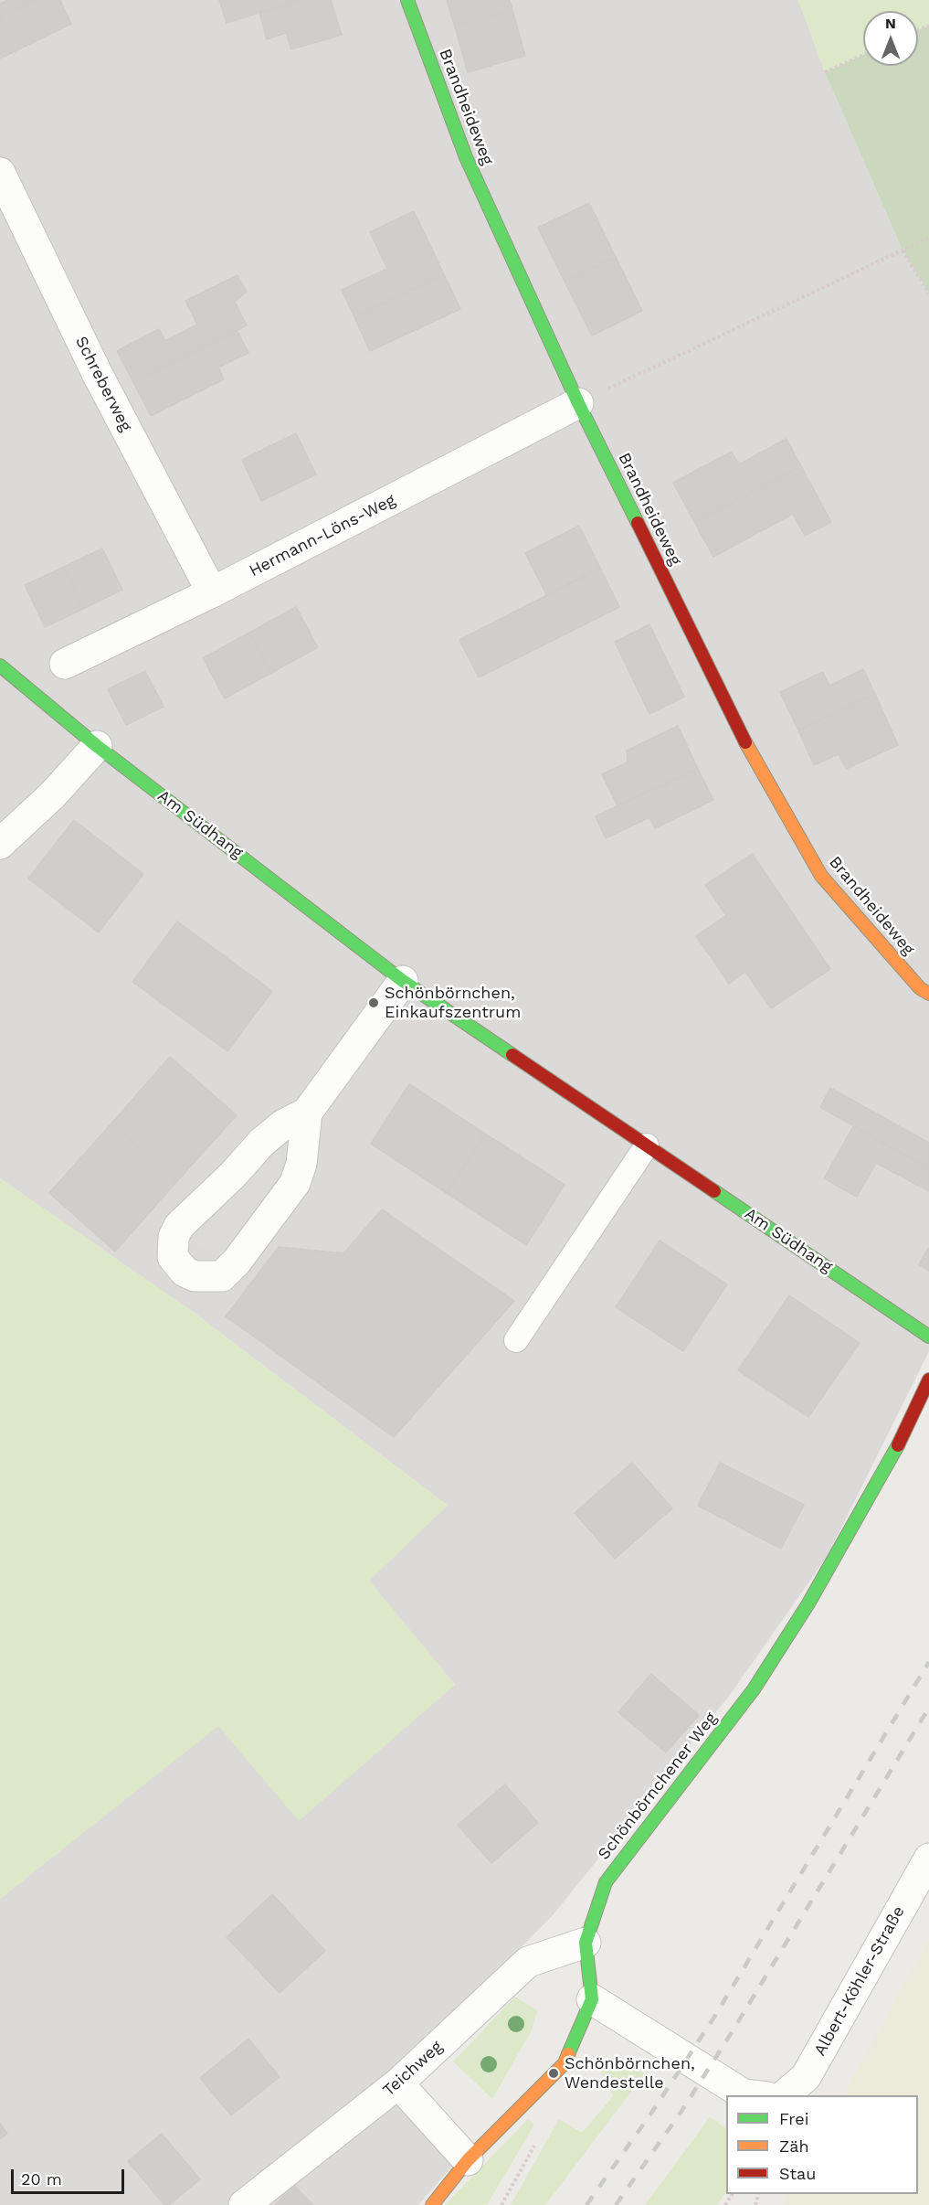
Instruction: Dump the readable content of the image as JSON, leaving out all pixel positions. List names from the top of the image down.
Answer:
{
  "streets": {
    "street": [
      "Brandheideweg",
      "Schreberweg",
      "Hermann-Löns-Weg",
      "Am Südhang",
      "Schönbörnchener Weg",
      "Albert-Köhler-Straße",
      "Teichweg"
    ]
  },
  "crossings": [
    ["Brandheideweg", "Hermann-Löns-Weg"],
    ["Schreberweg", "Hermann-Löns-Weg"],
    ["Schönbörnchener Weg", "Teichweg"]
  ],
  "places": ["Schönbörnchen, Einkaufszentrum", "Schönbörnchen, Wendestelle"],
  "legend": ["Frei", "Zäh", "Stau"],
  "scale_bar": "20 m",
  "north": "top"
}
